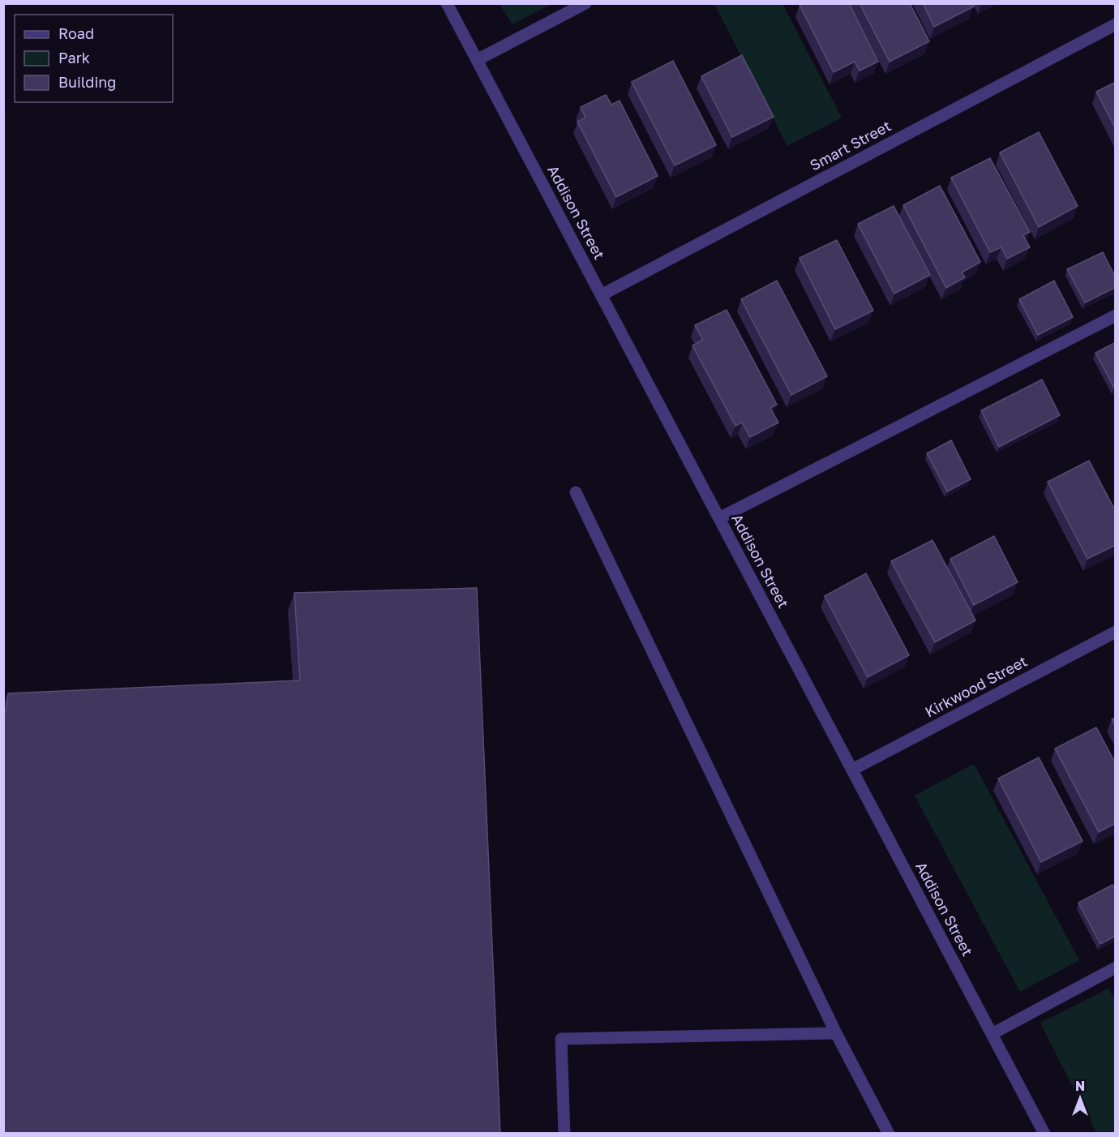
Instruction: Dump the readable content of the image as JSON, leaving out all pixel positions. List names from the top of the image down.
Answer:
{
  "streets": {
    "street": ["Smart Street", "Addison Street", "Kirkwood Street"]
  },
  "crossings": [
    ["Smart Street", "Addison Street"],
    ["Addison Street", "Kirkwood Street"]
  ],
  "legend": ["Road", "Park", "Building"],
  "north": "top"
}
